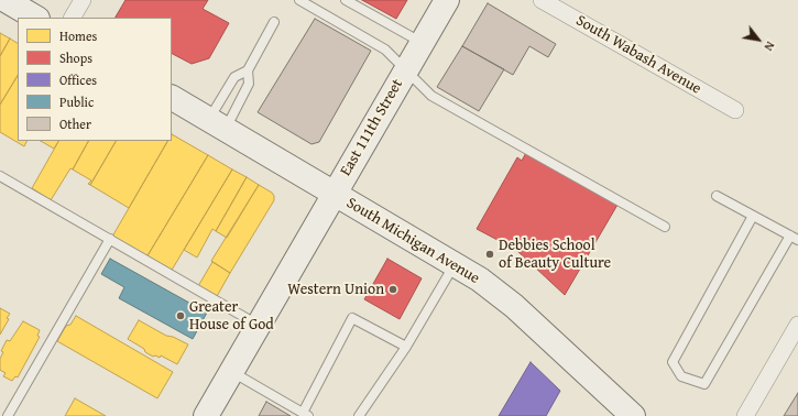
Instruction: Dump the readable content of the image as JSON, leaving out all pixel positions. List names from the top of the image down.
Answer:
{
  "streets": {
    "main road": ["East 111th Street", "South Michigan Avenue"],
    "street": ["South Wabash Avenue"]
  },
  "crossings": [
    ["East 111th Street", "South Michigan Avenue"]
  ],
  "places": ["Debbies School of Beauty Culture", "Western Union", "Greater House of God"],
  "legend": [
    "Homes",
    "Shops",
    "Offices",
    "Public",
    "Other"
  ],
  "north": "bottom right"
}
